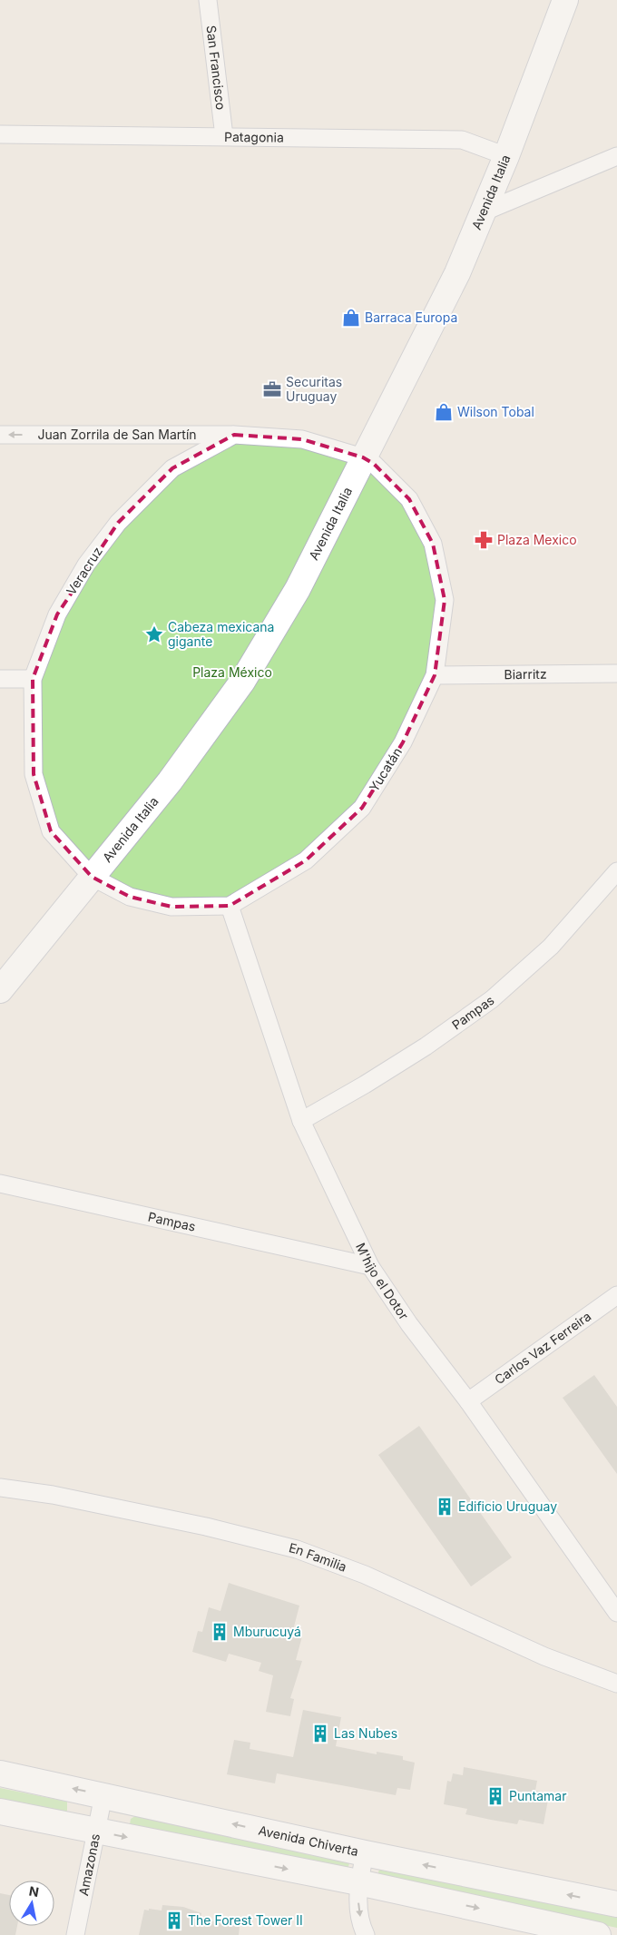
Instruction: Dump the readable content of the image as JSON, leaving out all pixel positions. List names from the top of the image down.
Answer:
{
  "streets": {
    "street": [
      "San Francisco",
      "Patagonia",
      "Avenida Italia",
      "Juan Zorrila de San Martín",
      "Veracruz",
      "Biarritz",
      "Yucatán",
      "Pampas",
      "M'hijo el Dotor",
      "Carlos Vaz Ferreira",
      "En Familia",
      "Avenida Chiverta",
      "Amazonas"
    ]
  },
  "crossings": [
    ["San Francisco", "Patagonia"],
    ["Patagonia", "Avenida Italia"],
    ["Avenida Italia", "Veracruz"],
    ["Avenida Italia", "Yucatán"],
    ["Juan Zorrila de San Martín", "Veracruz"],
    ["Veracruz", "Yucatán"],
    ["Biarritz", "Yucatán"],
    ["Yucatán", "M'hijo el Dotor"],
    ["Pampas", "M'hijo el Dotor"],
    ["M'hijo el Dotor", "Carlos Vaz Ferreira"],
    ["Avenida Chiverta", "Amazonas"]
  ],
  "one_way": ["Juan Zorrila de San Martín"],
  "parks": ["Plaza México"],
  "places": {
    "shop": ["Barraca Europa", "Wilson Tobal"],
    "office": ["Securitas Uruguay"],
    "pharmacy": ["Plaza Mexico"],
    "place": ["Cabeza mexicana gigante"],
    "building": [
      "Edificio Uruguay",
      "Mburucuyá",
      "Las Nubes",
      "Puntamar",
      "The Forest Tower II"
    ]
  },
  "north": "top"
}
